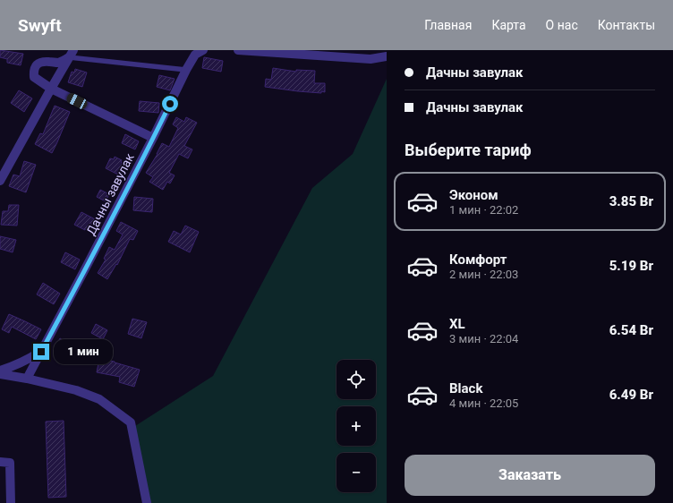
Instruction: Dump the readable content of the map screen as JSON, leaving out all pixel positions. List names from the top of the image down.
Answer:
{
  "streets": {
    "street": ["Дачны завулак"]
  },
  "page": {
    "header": "Swyft",
    "nav": [
      "Главная",
      "Карта",
      "О нас",
      "Контакты"
    ],
    "banner": ["Дачны завулак", "Дачны завулак"],
    "heading": "Выберите тариф",
    "list": [
      {
        "name": "Эконом",
        "note": "1 мин · 22:02",
        "value": "3.85 Br"
      },
      {
        "name": "Комфорт",
        "note": "2 мин · 22:03",
        "value": "5.19 Br"
      },
      {
        "name": "XL",
        "note": "3 мин · 22:04",
        "value": "6.54 Br"
      },
      {
        "name": "Black",
        "note": "4 мин · 22:05",
        "value": "6.49 Br"
      }
    ],
    "bubble": "1 мин",
    "map_buttons": ["+", "−"],
    "buttons": "Заказать"
  }
}
